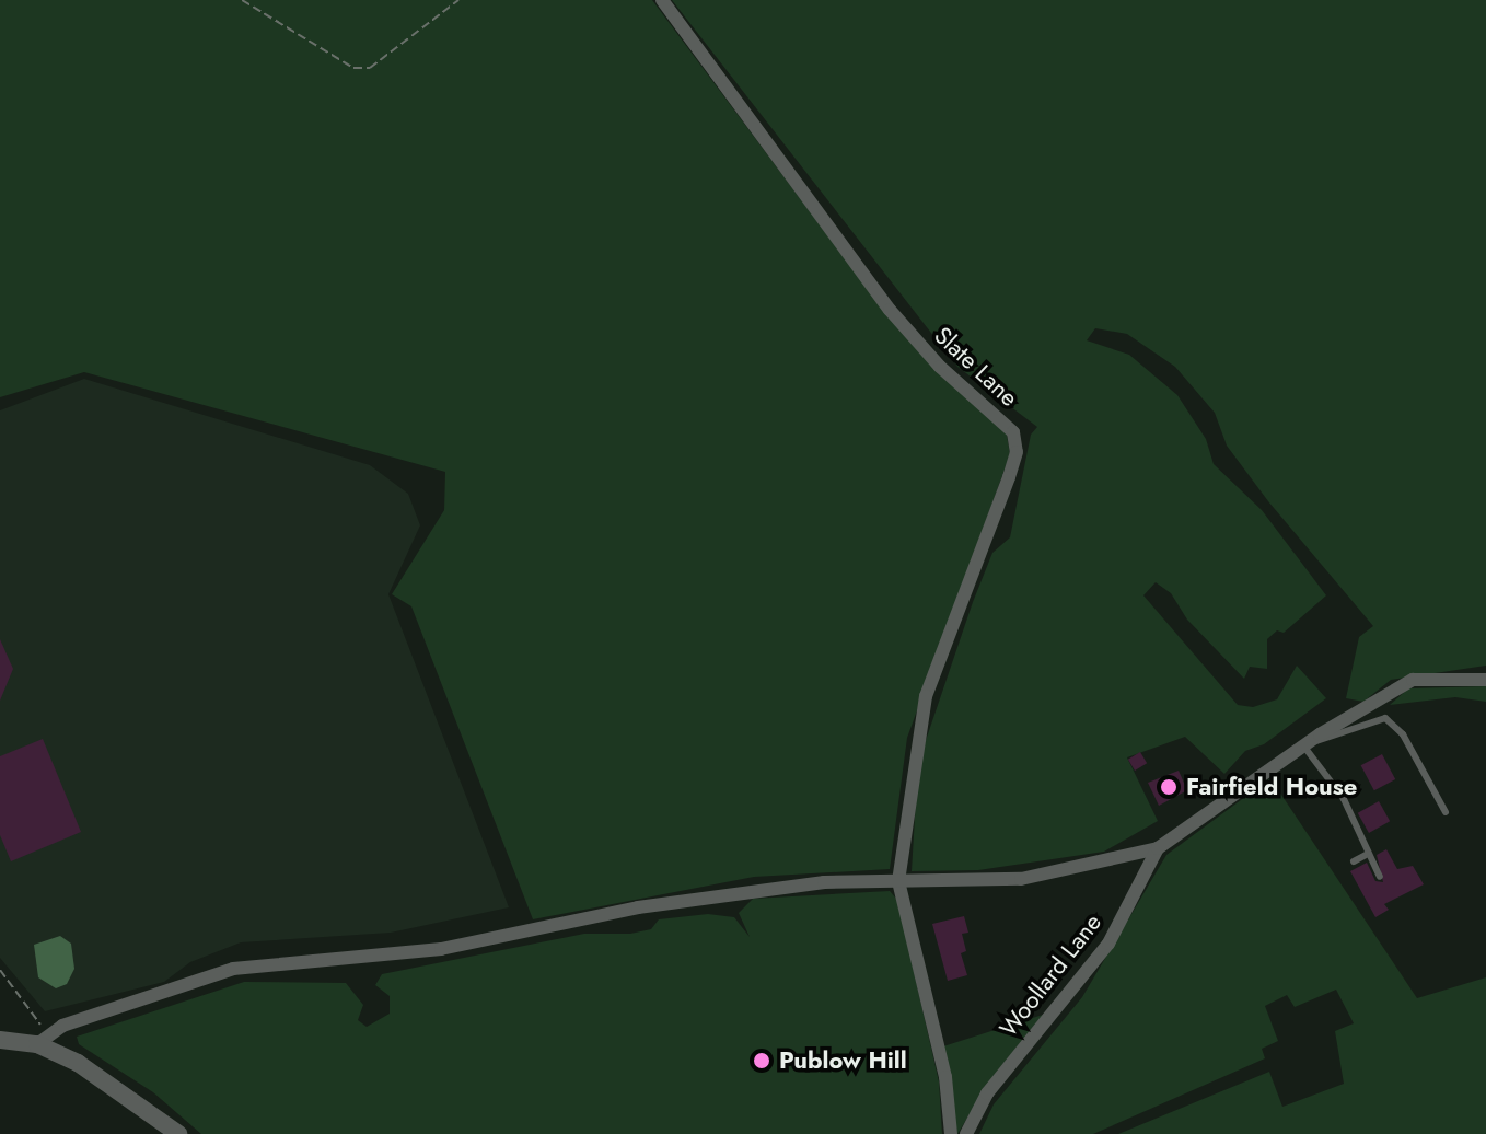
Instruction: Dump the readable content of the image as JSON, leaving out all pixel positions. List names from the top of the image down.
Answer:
{
  "streets": {
    "street": ["Slate Lane", "Woollard Lane"]
  },
  "places": ["Fairfield House", "Publow Hill"]
}
